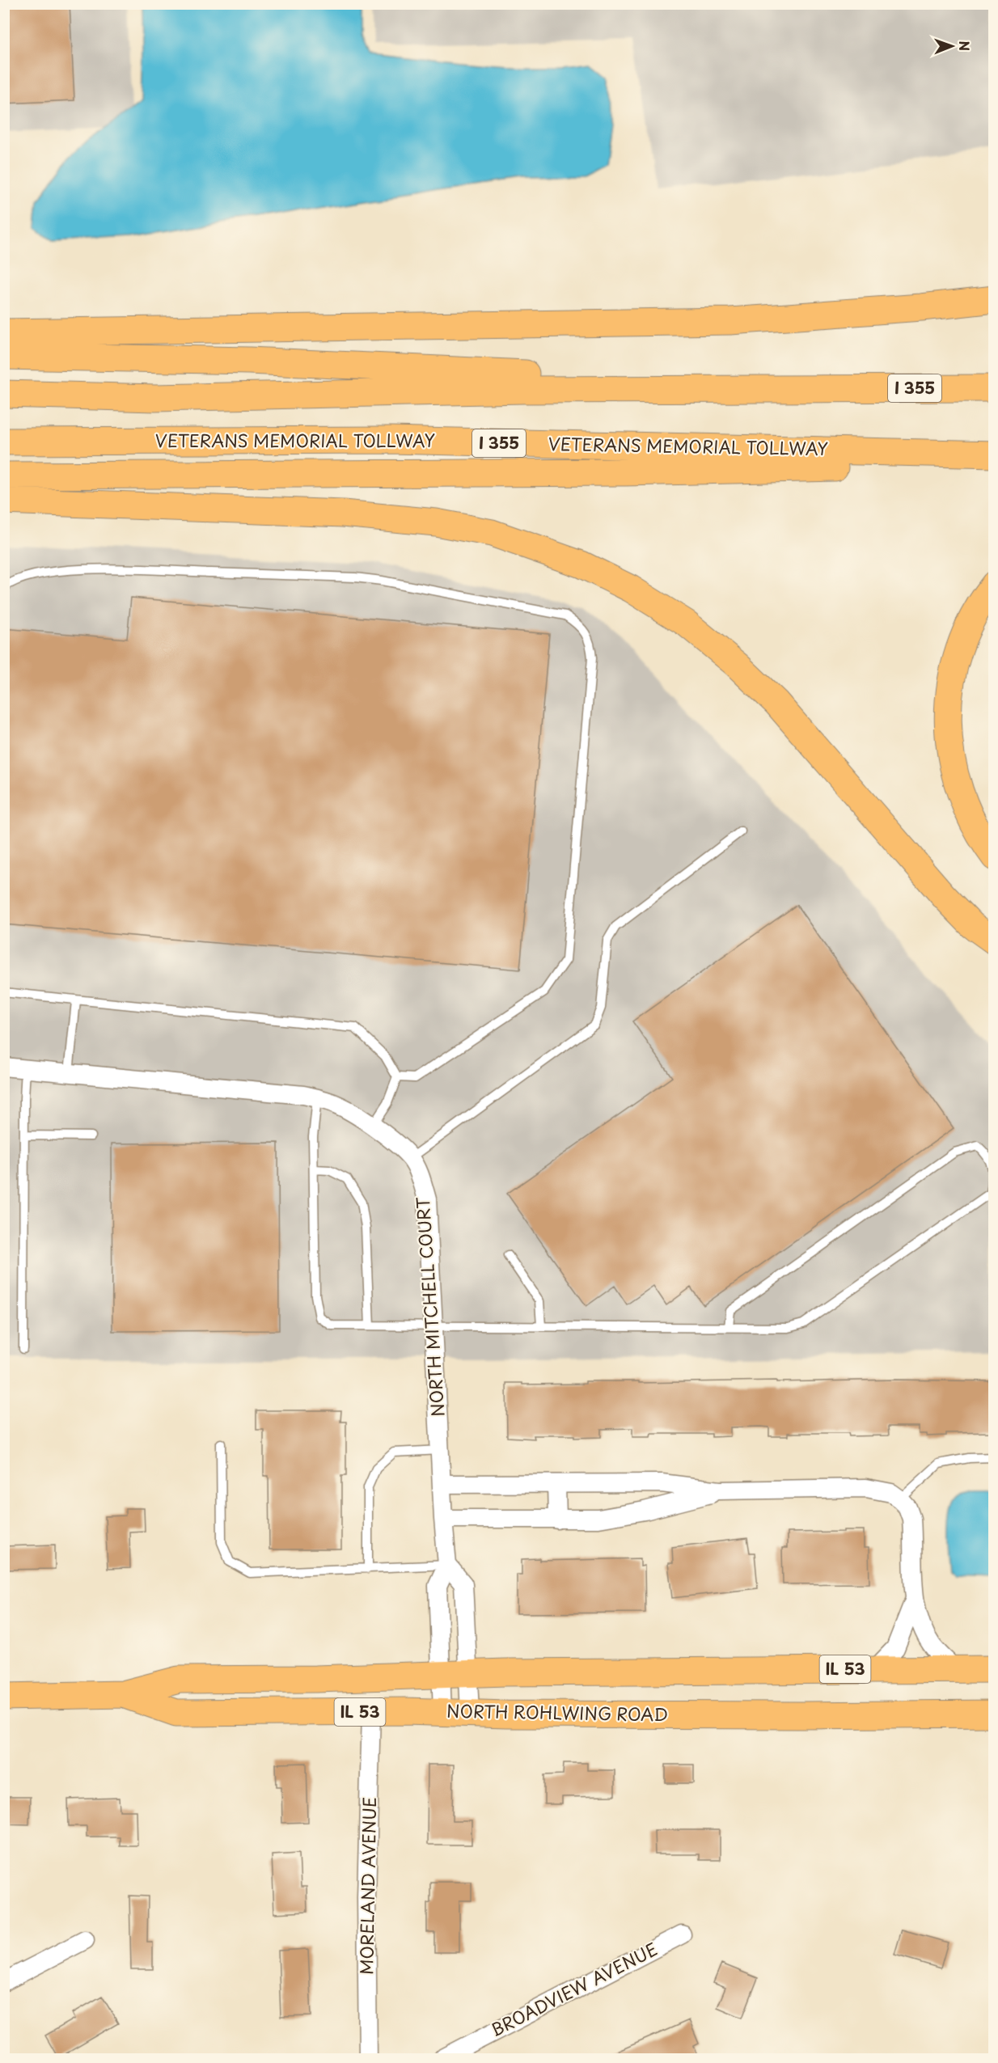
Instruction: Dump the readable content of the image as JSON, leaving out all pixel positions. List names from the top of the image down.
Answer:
{
  "streets": {
    "main road": [
      "I 355",
      "VETERANS MEMORIAL TOLLWAY",
      "IL 53",
      "NORTH ROHLWING ROAD"
    ],
    "street": ["NORTH MITCHELL COURT", "MORELAND AVENUE", "BROADVIEW AVENUE"]
  },
  "crossings": [
    ["NORTH MITCHELL COURT", "NORTH ROHLWING ROAD"],
    ["NORTH ROHLWING ROAD", "MORELAND AVENUE"]
  ],
  "north": "right"
}
